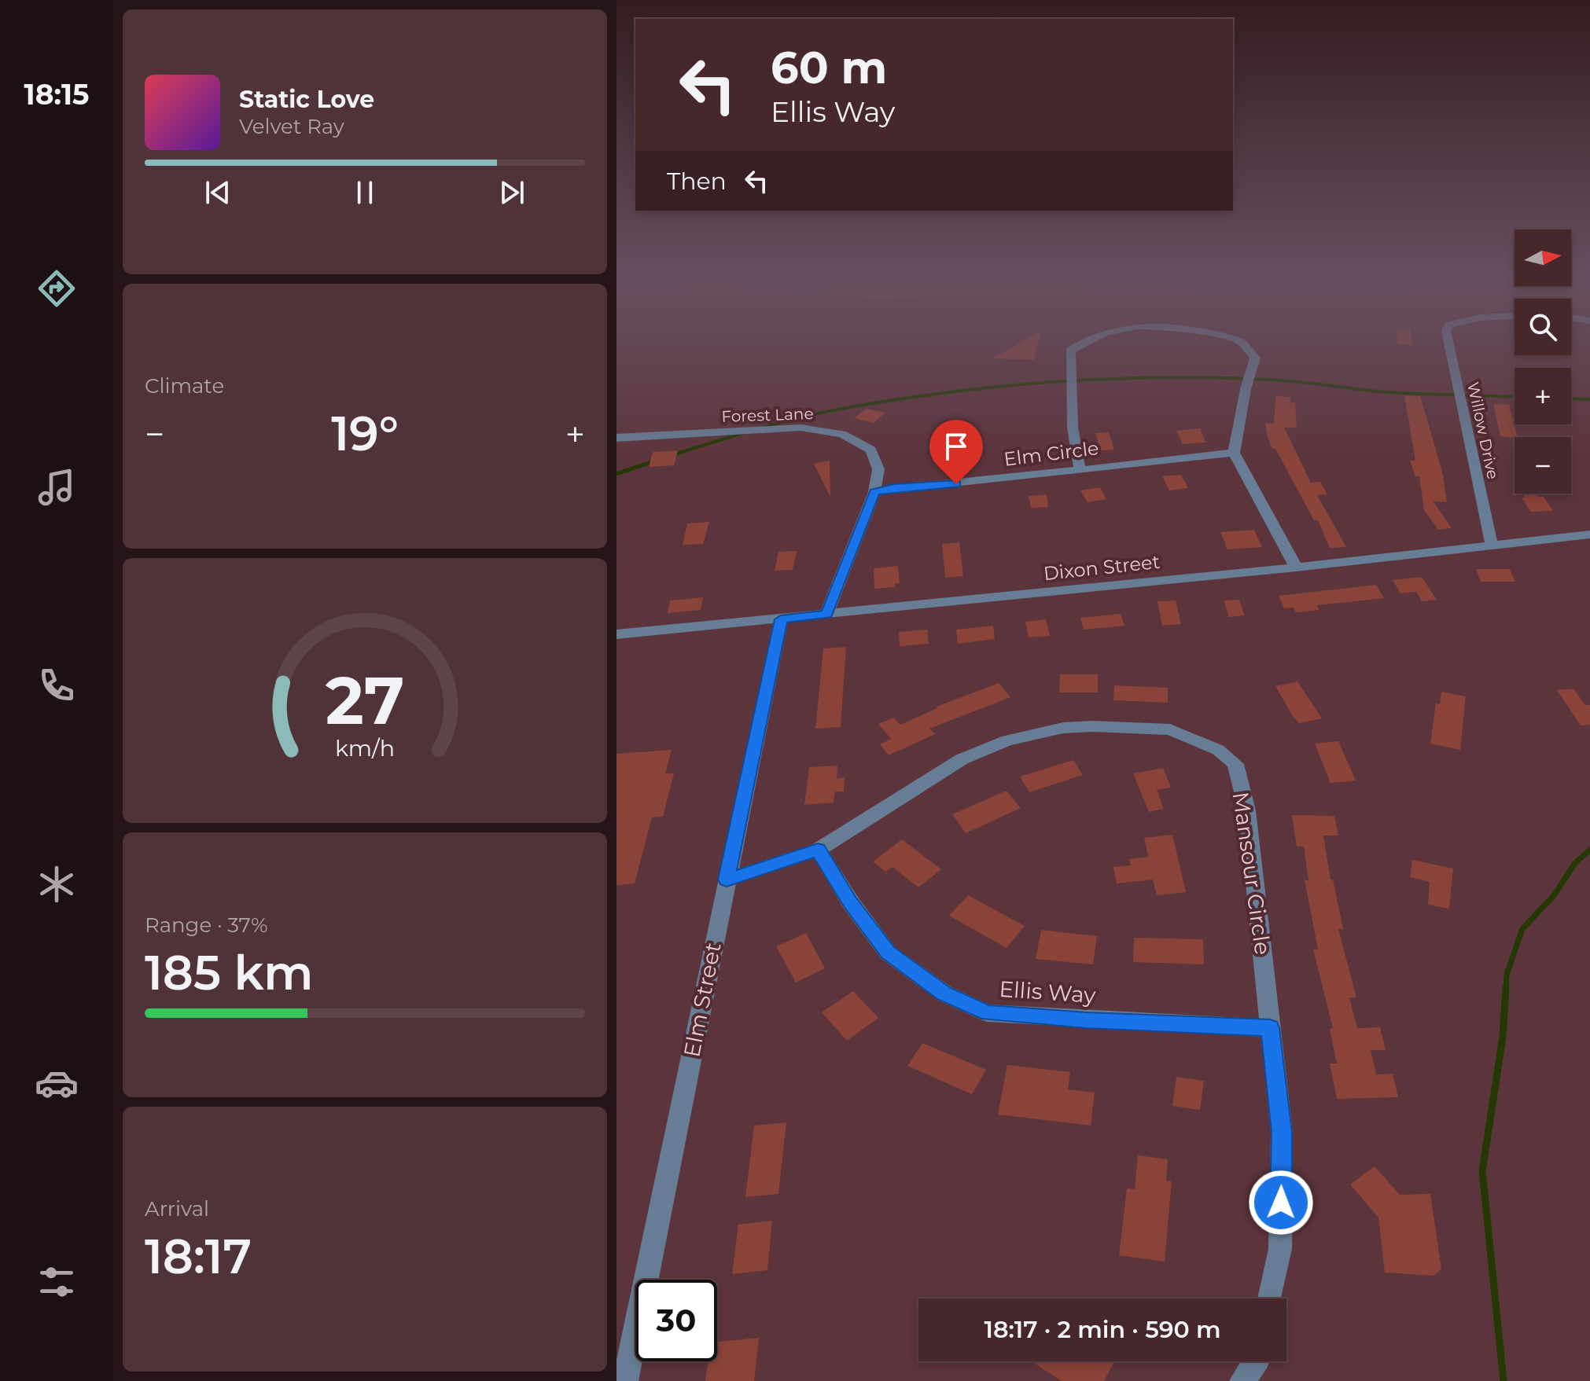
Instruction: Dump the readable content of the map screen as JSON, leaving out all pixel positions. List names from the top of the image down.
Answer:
{
  "streets": {
    "street": [
      "Forest Lane",
      "Willow Drive",
      "Elm Circle",
      "Dixon Street",
      "Mansour Circle",
      "Ellis Way",
      "Elm Street"
    ]
  },
  "crossings": [
    ["Forest Lane", "Elm Circle"],
    ["Willow Drive", "Dixon Street"],
    ["Dixon Street", "Elm Street"],
    ["Mansour Circle", "Ellis Way"],
    ["Mansour Circle", "Elm Street"]
  ],
  "north": "right",
  "page": {
    "tabs": "18:15",
    "turn": ["60 m", "Ellis Way"],
    "song": ["Static Love", "Velvet Ray"],
    "then": "Then",
    "map_buttons": ["+", "−"],
    "tile": [
      "Climate",
      ["Range · 37%", "185 km"],
      ["Arrival", "18:17"]
    ],
    "heat": ["−", "19°", "+"],
    "limit": "30",
    "trip": "18:17 · 2 min · 590 m",
    "gauge": ["27", "km/h"]
  }
}
